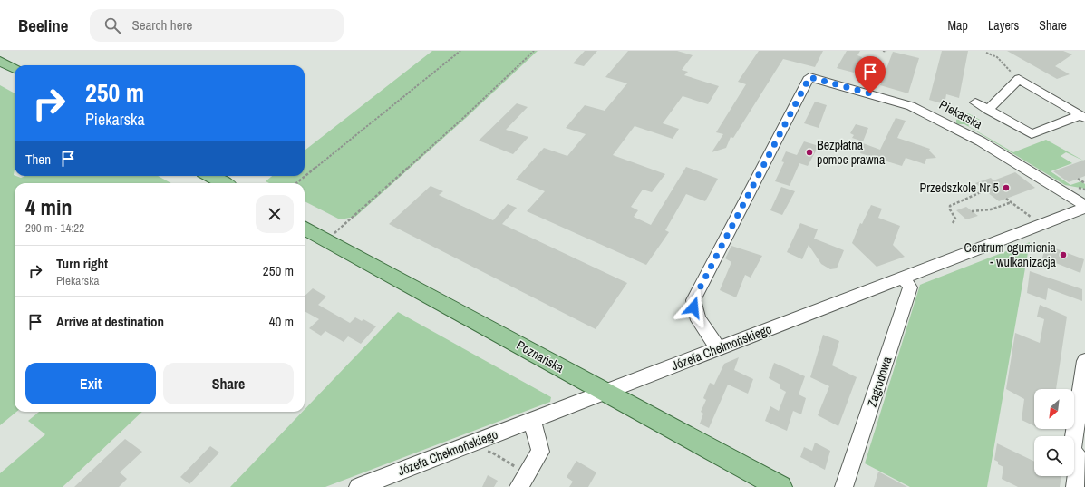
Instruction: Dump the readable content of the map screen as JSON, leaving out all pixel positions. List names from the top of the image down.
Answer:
{
  "streets": {
    "main road": ["Poznańska"],
    "street": ["Piekarska", "Józefa Chełmońskiego", "Zagrodowa"]
  },
  "crossings": [
    ["Piekarska", "Józefa Chełmońskiego"],
    ["Józefa Chełmońskiego", "Poznańska"],
    ["Józefa Chełmońskiego", "Zagrodowa"]
  ],
  "places": ["Bezpłatna pomoc prawna", "Przedszkole Nr 5", "Centrum ogumienia - wulkanizacja"],
  "north": "bottom left",
  "page": {
    "header": "Beeline",
    "search": "Search here",
    "nav": ["Map", "Layers", "Share"],
    "turn": ["250 m", "Piekarska"],
    "then": "Then",
    "heading": ["4 min", "290 m · 14:22"],
    "list": [
      {
        "name": "Turn right",
        "note": "Piekarska",
        "value": "250 m"
      },
      {
        "name": "Arrive at destination",
        "value": "40 m"
      }
    ],
    "buttons": ["Exit", "Share"]
  }
}
